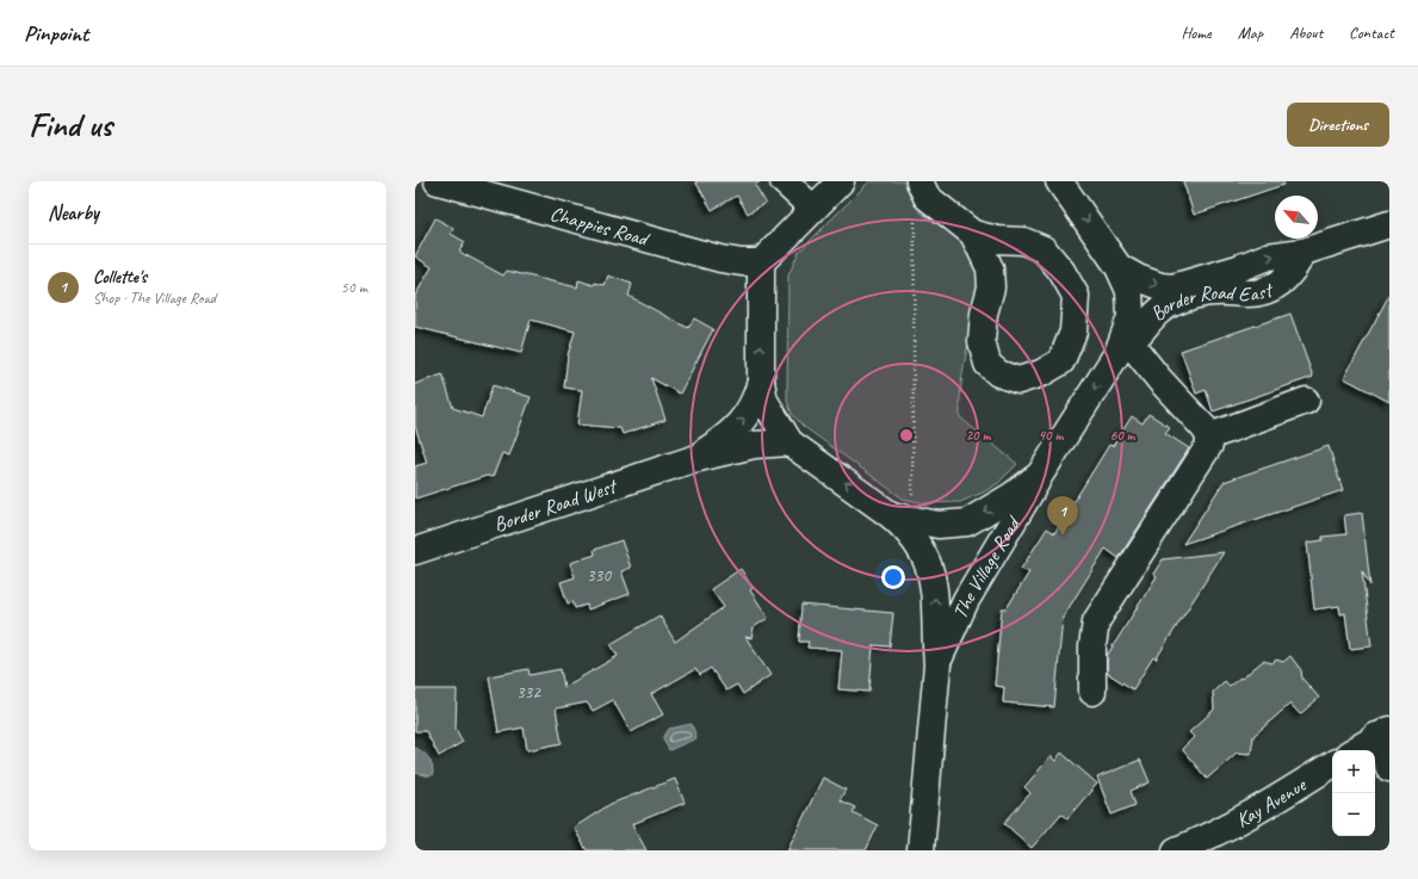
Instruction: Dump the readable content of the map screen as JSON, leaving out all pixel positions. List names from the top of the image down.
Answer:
{
  "streets": {
    "street": [
      "Chappies Road",
      "Border Road East",
      "Border Road West",
      "The Village Road",
      "Kay Avenue"
    ]
  },
  "crossings": [
    ["Border Road East", "The Village Road"]
  ],
  "house_numbers": ["330", "332"],
  "north": "top left",
  "page": {
    "header": "Pinpoint",
    "nav": [
      "Home",
      "Map",
      "About",
      "Contact"
    ],
    "buttons": "Directions",
    "title": "Find us",
    "heading": "Nearby",
    "list": [
      {
        "mark": "1",
        "name": "Collette's",
        "note": "Shop · The Village Road",
        "value": "50 m"
      }
    ],
    "pins": "1",
    "map_buttons": ["+", "−"]
  },
  "rings": ["20 m", "40 m", "60 m"]
}
